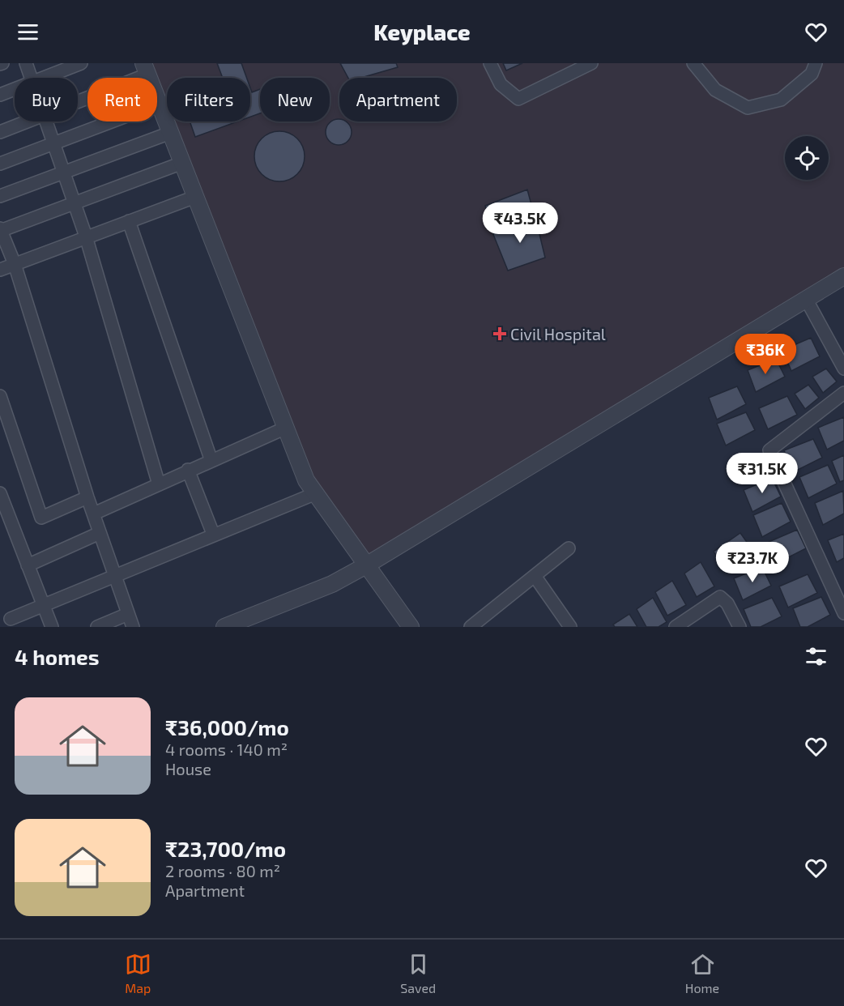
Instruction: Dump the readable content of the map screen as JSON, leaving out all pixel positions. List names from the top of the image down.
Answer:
{
  "places": {
    "health": ["Civil Hospital"]
  },
  "page": {
    "header": "Keyplace",
    "chip": [
      "Buy",
      "Rent",
      "Filters",
      "New",
      "Apartment"
    ],
    "price": [
      "₹43.5K",
      "₹36K",
      "₹31.5K",
      "₹23.7K"
    ],
    "heading": "4 homes",
    "list": [
      {
        "name": "₹36,000/mo",
        "note": "4 rooms · 140 m² · House"
      },
      {
        "name": "₹23,700/mo",
        "note": "2 rooms · 80 m² · Apartment"
      }
    ],
    "tabs": ["Map", "Saved", "Home"]
  }
}
